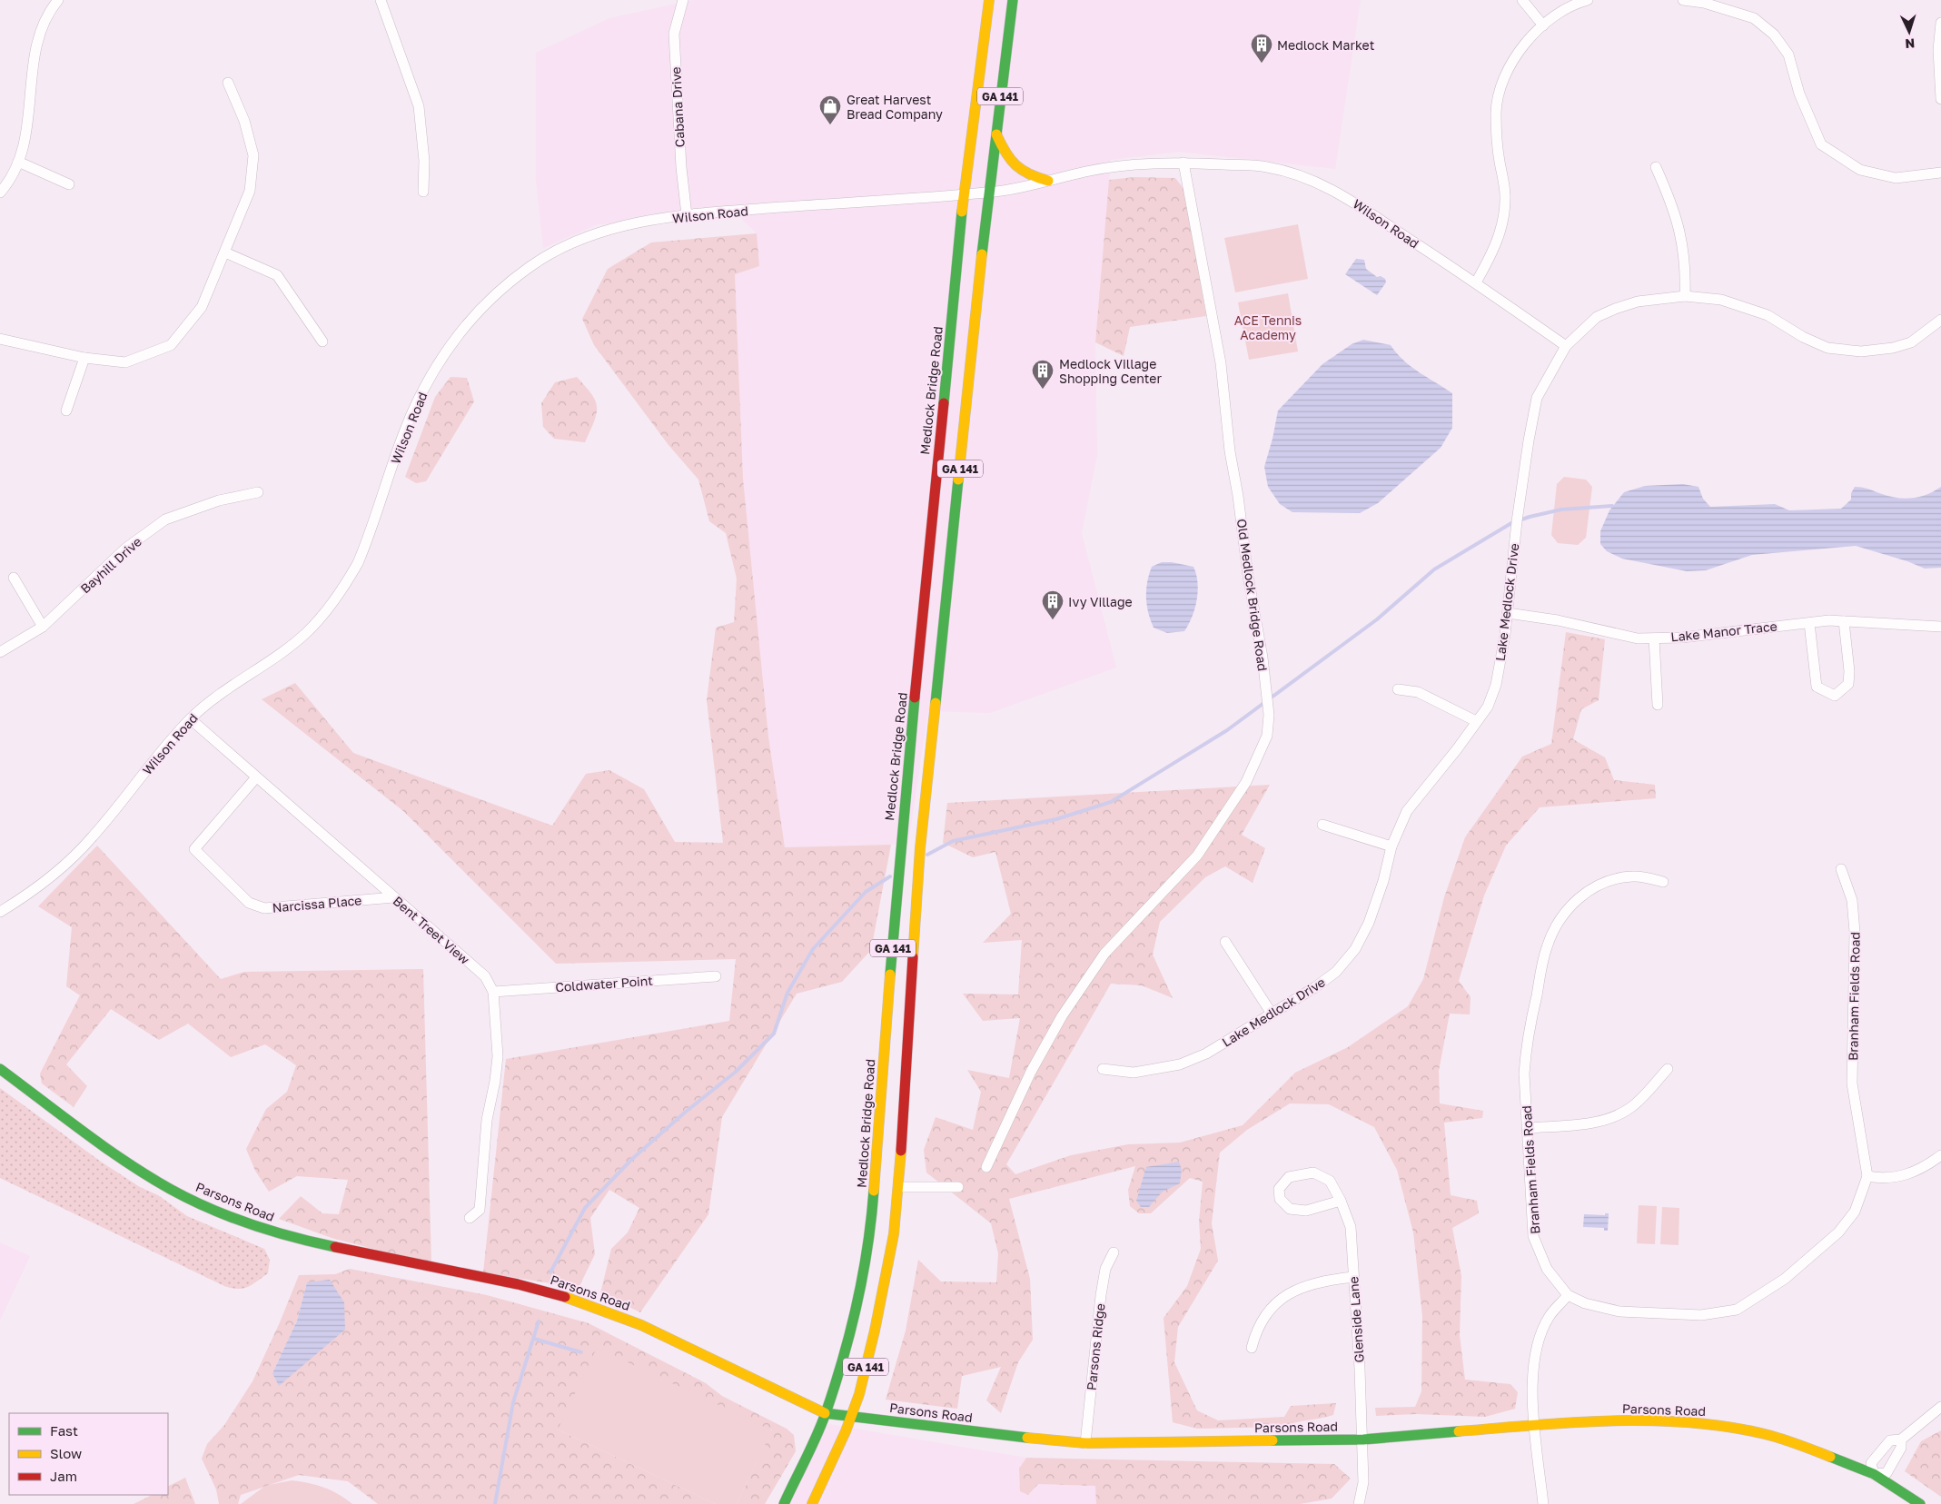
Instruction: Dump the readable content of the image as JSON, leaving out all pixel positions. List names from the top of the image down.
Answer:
{
  "streets": {
    "main road": ["GA 141", "Medlock Bridge Road", "Parsons Road"],
    "street": [
      "Cabana Drive",
      "Wilson Road",
      "Bayhill Drive",
      "Old Medlock Bridge Road",
      "Lake Medlock Drive",
      "Lake Manor Trace",
      "Narcissa Place",
      "Bent Treet View",
      "Coldwater Point",
      "Branham Fields Road",
      "Glenside Lane",
      "Parsons Ridge"
    ]
  },
  "crossings": [
    ["GA 141", "Parsons Road"],
    ["Cabana Drive", "Wilson Road"],
    ["Wilson Road", "Medlock Bridge Road"],
    ["Wilson Road", "Old Medlock Bridge Road"],
    ["Wilson Road", "Lake Medlock Drive"],
    ["Wilson Road", "Bent Treet View"],
    ["Medlock Bridge Road", "Parsons Road"],
    ["Lake Medlock Drive", "Lake Manor Trace"],
    ["Narcissa Place", "Bent Treet View"],
    ["Bent Treet View", "Coldwater Point"],
    ["Parsons Road", "Glenside Lane"],
    ["Parsons Road", "Parsons Ridge"]
  ],
  "parks": ["ACE Tennis Academy"],
  "places": {
    "building": ["Medlock Market", "Medlock Village Shopping Center", "Ivy Village"],
    "shop": ["Great Harvest Bread Company"]
  },
  "legend": ["Fast", "Slow", "Jam"],
  "north": "bottom"
}
